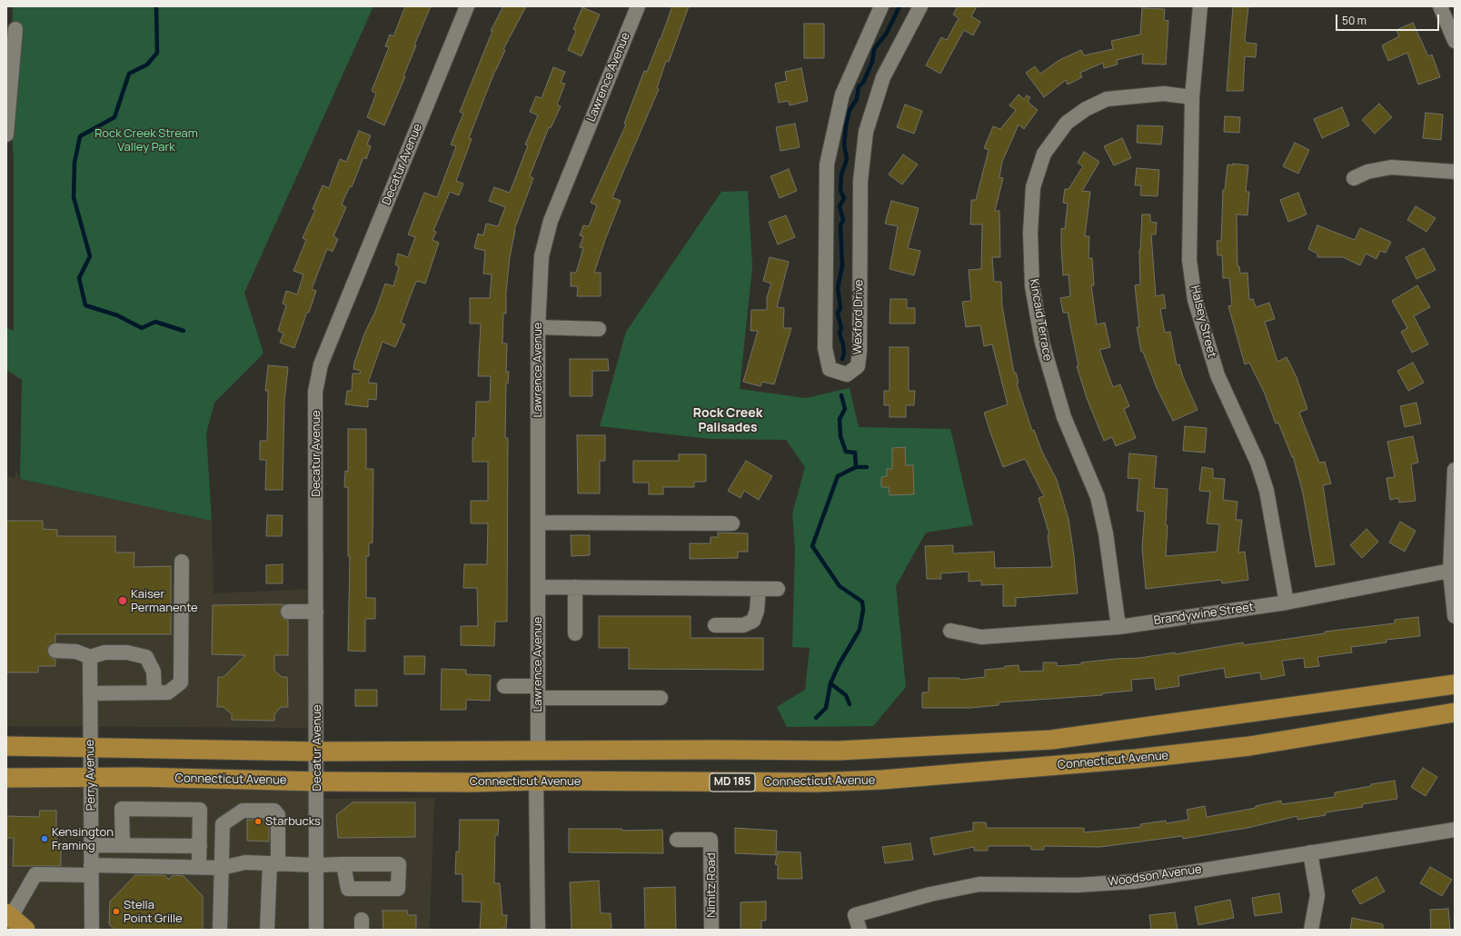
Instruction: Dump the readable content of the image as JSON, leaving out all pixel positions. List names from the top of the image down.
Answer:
{
  "streets": {
    "main road": ["Connecticut Avenue", "MD 185"],
    "street": [
      "Lawrence Avenue",
      "Decatur Avenue",
      "Wexford Drive",
      "Kincaid Terrace",
      "Halsey Street",
      "Brandywine Street",
      "Perry Avenue",
      "Woodson Avenue",
      "Nimitz Road"
    ]
  },
  "crossings": [
    ["Decatur Avenue", "Connecticut Avenue"],
    ["Kincaid Terrace", "Halsey Street"],
    ["Kincaid Terrace", "Brandywine Street"],
    ["Halsey Street", "Brandywine Street"],
    ["Connecticut Avenue", "Perry Avenue"]
  ],
  "districts": ["Rock Creek Palisades"],
  "parks": ["Rock Creek Stream Valley Park"],
  "places": [
    "Kaiser Permanente",
    "Starbucks",
    "Kensington Framing",
    "Stella Point Grille"
  ],
  "scale_bar": "50 m"
}
